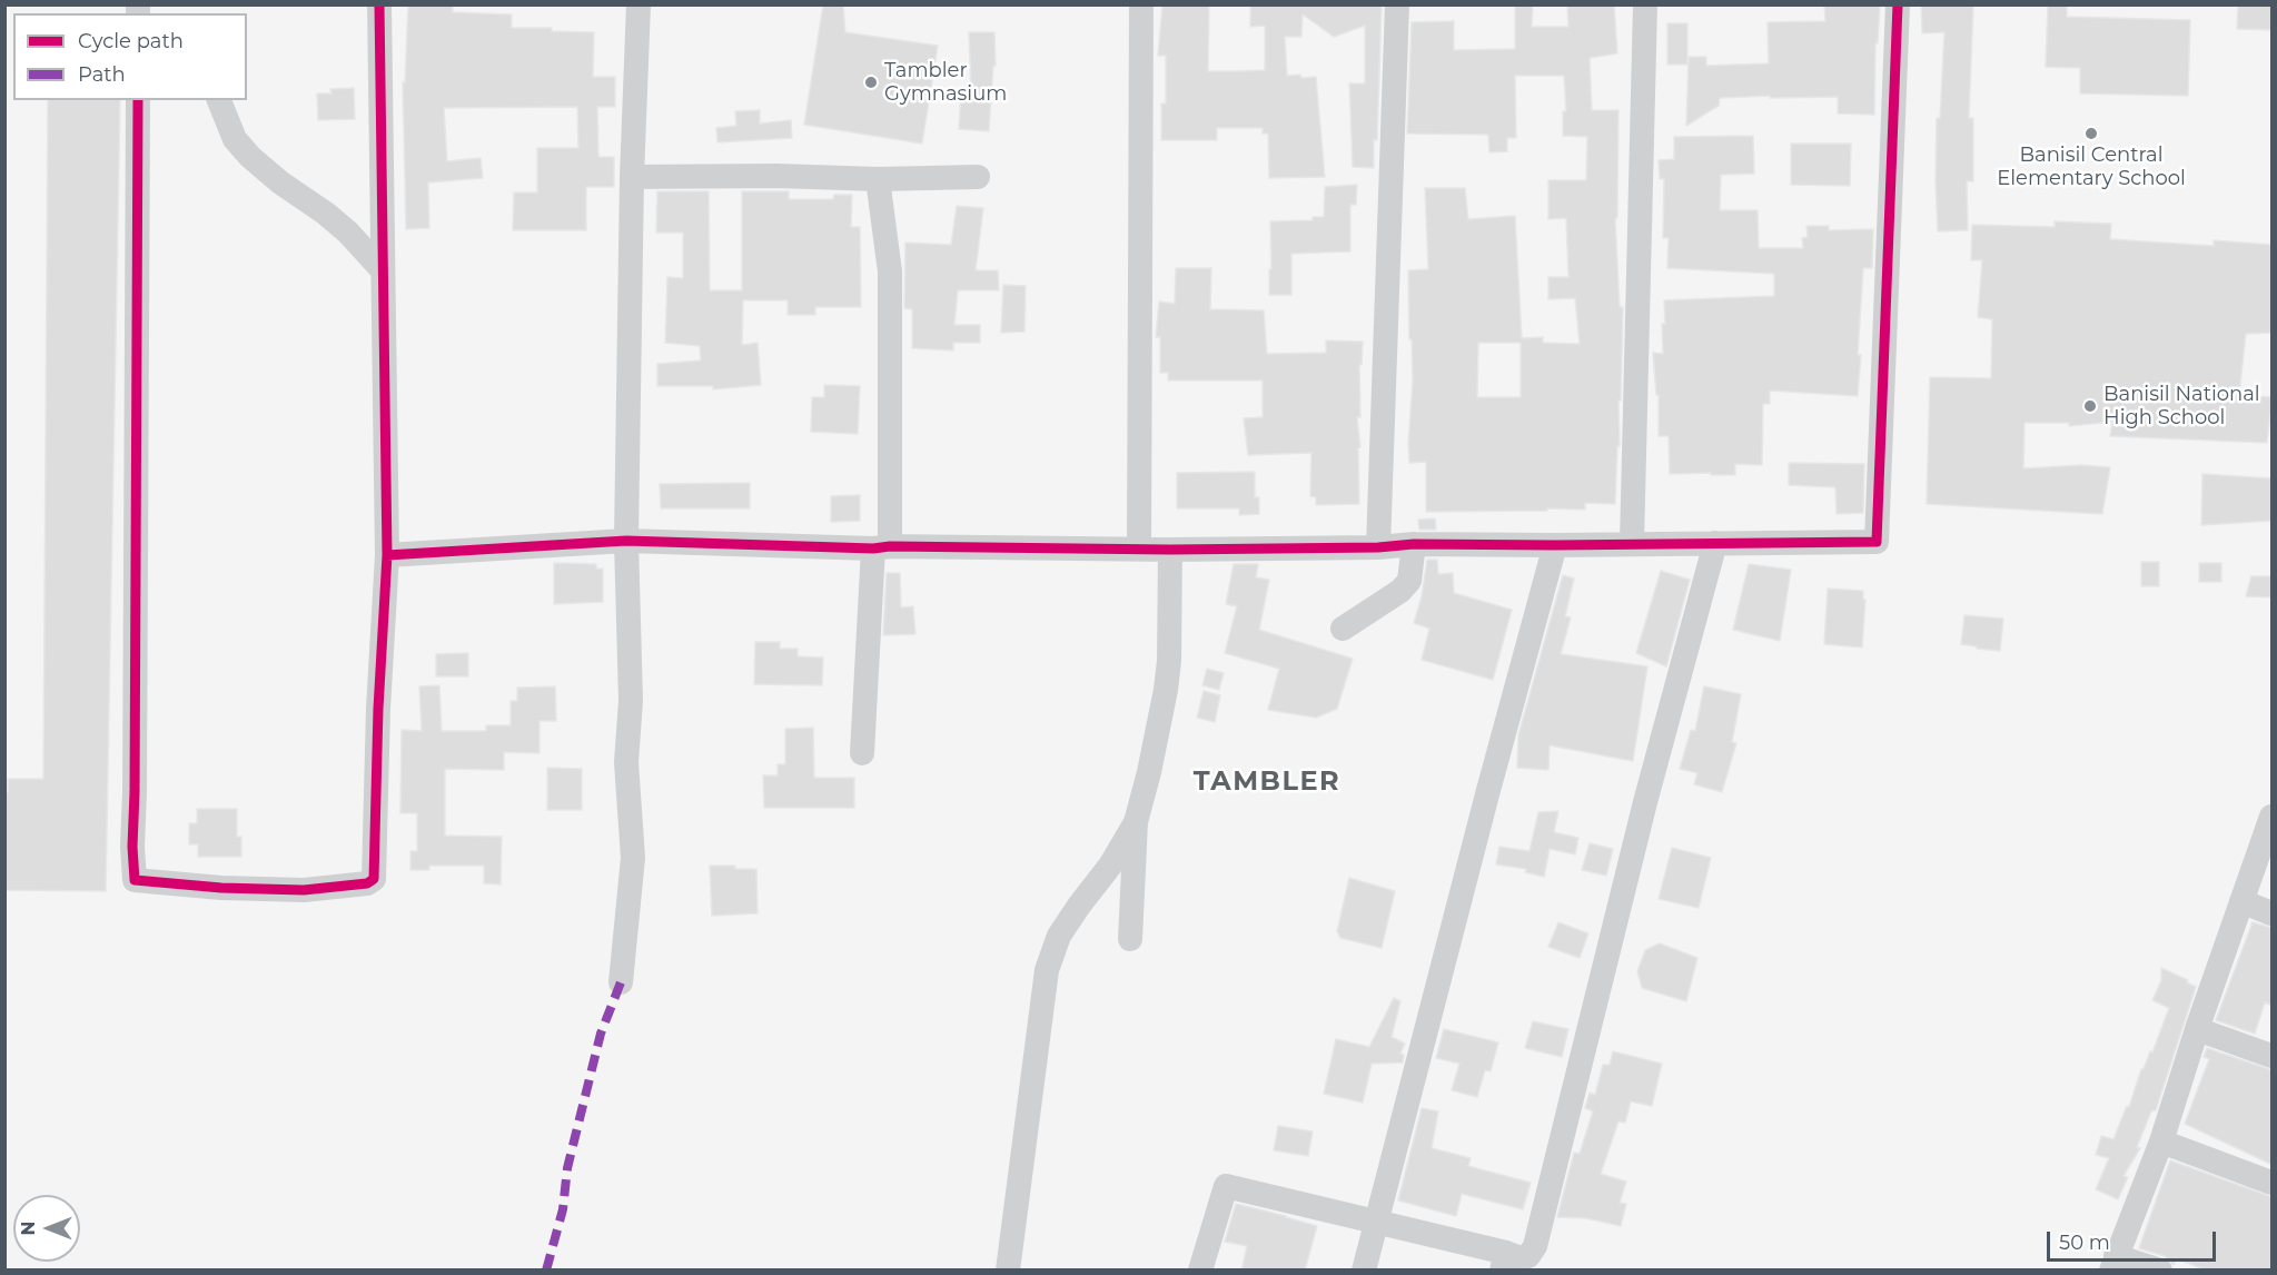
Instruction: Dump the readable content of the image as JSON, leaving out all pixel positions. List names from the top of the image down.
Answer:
{
  "districts": ["TAMBLER"],
  "places": ["Tambler Gymnasium", "Banisil Central Elementary School", "Banisil National High School"],
  "legend": ["Cycle path", "Path"],
  "scale_bar": "50 m",
  "north": "left"
}
